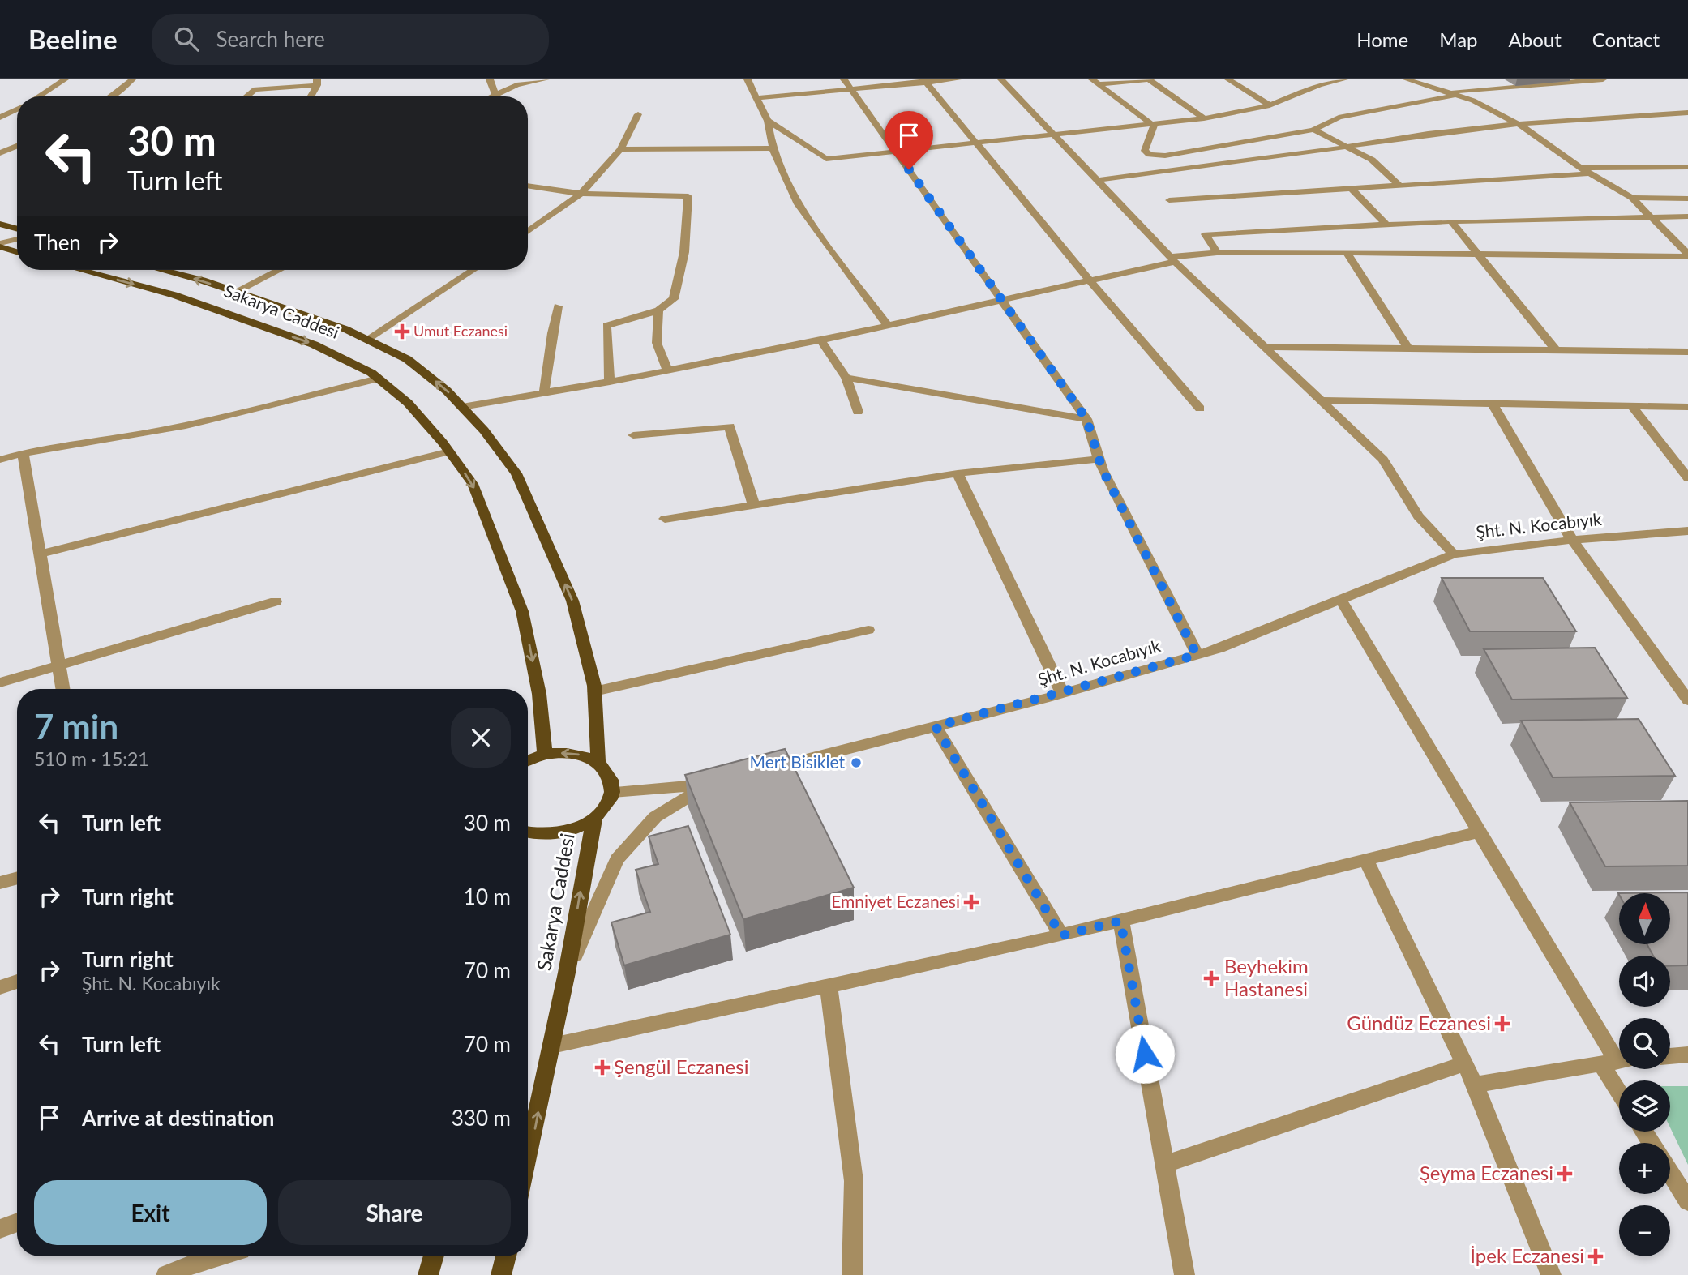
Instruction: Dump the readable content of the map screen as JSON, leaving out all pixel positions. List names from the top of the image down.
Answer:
{
  "streets": {
    "main road": ["Sakarya Caddesi"],
    "street": ["Şht. N. Kocabıyık"]
  },
  "places": {
    "health": [
      "Umut Eczanesi",
      "Emniyet Eczanesi",
      "Beyhekim Hastanesi",
      "Gündüz Eczanesi",
      "Şengül Eczanesi",
      "Şeyma Eczanesi",
      "İpek Eczanesi"
    ],
    "other": ["Mert Bisiklet"]
  },
  "north": "top",
  "page": {
    "header": "Beeline",
    "search": "Search here",
    "nav": [
      "Home",
      "Map",
      "About",
      "Contact"
    ],
    "turn": ["30 m", "Turn left"],
    "then": "Then",
    "heading": ["7 min", "510 m · 15:21"],
    "list": [
      {
        "name": "Turn left",
        "value": "30 m"
      },
      {
        "name": "Turn right",
        "value": "10 m"
      },
      {
        "name": "Turn right",
        "note": "Şht. N. Kocabıyık",
        "value": "70 m"
      },
      {
        "name": "Turn left",
        "value": "70 m"
      },
      {
        "name": "Arrive at destination",
        "value": "330 m"
      }
    ],
    "map_buttons": ["+", "−"],
    "buttons": ["Exit", "Share"]
  }
}
